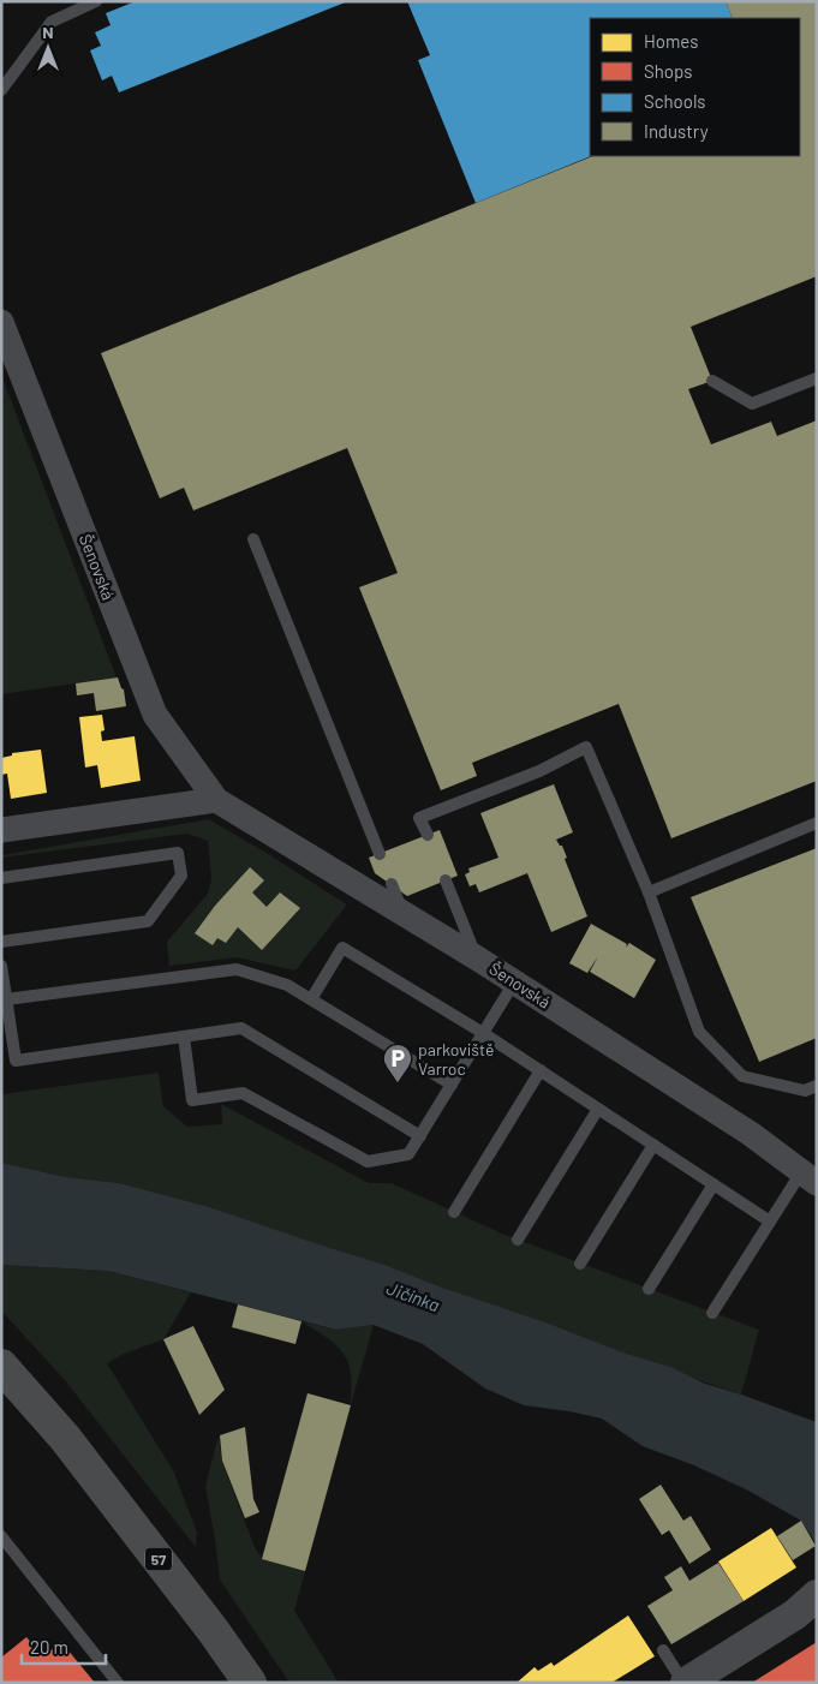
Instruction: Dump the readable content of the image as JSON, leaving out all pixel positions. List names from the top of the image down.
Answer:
{
  "streets": {
    "main road": ["57"],
    "street": ["Šenovská"]
  },
  "water": ["Jičínka"],
  "places": {
    "parking": ["parkoviště Varroc"]
  },
  "legend": [
    "Homes",
    "Shops",
    "Schools",
    "Industry"
  ],
  "scale_bar": "20 m",
  "north": "top"
}
